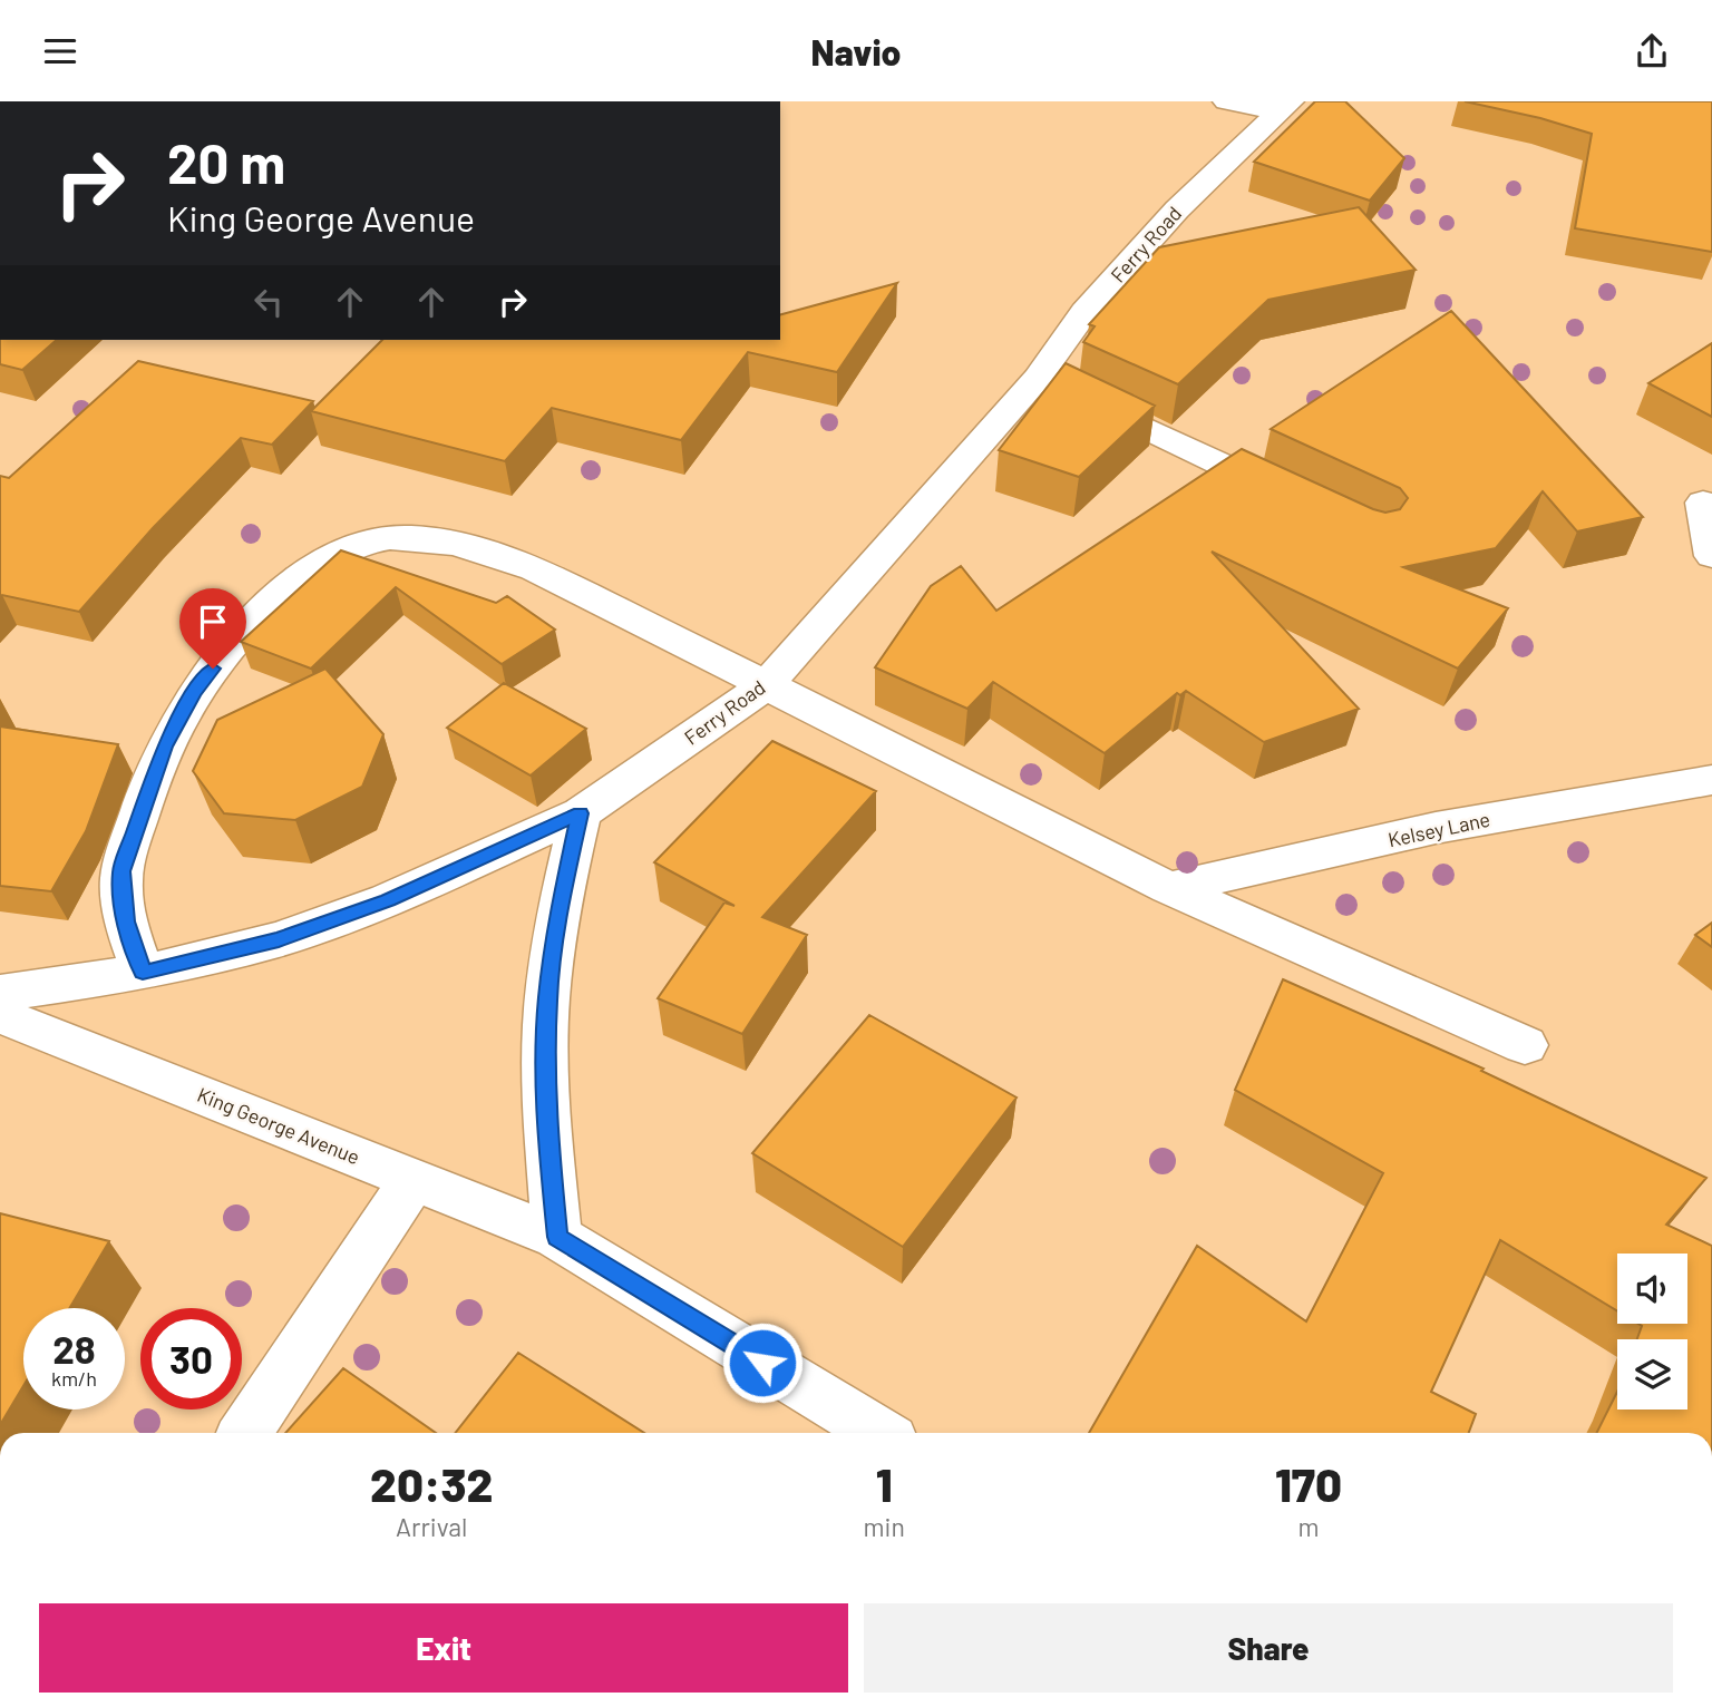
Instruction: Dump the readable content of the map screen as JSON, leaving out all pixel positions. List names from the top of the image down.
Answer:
{
  "streets": {
    "street": ["Ferry Road", "Kelsey Lane", "King George Avenue"]
  },
  "page": {
    "header": "Navio",
    "turn": ["20 m", "King George Avenue"],
    "speed": "28 km/h",
    "limit": "30",
    "eta": [
      "20:32",
      "Arrival",
      "1",
      "min",
      "170",
      "m"
    ],
    "buttons": ["Exit", "Share"]
  }
}
